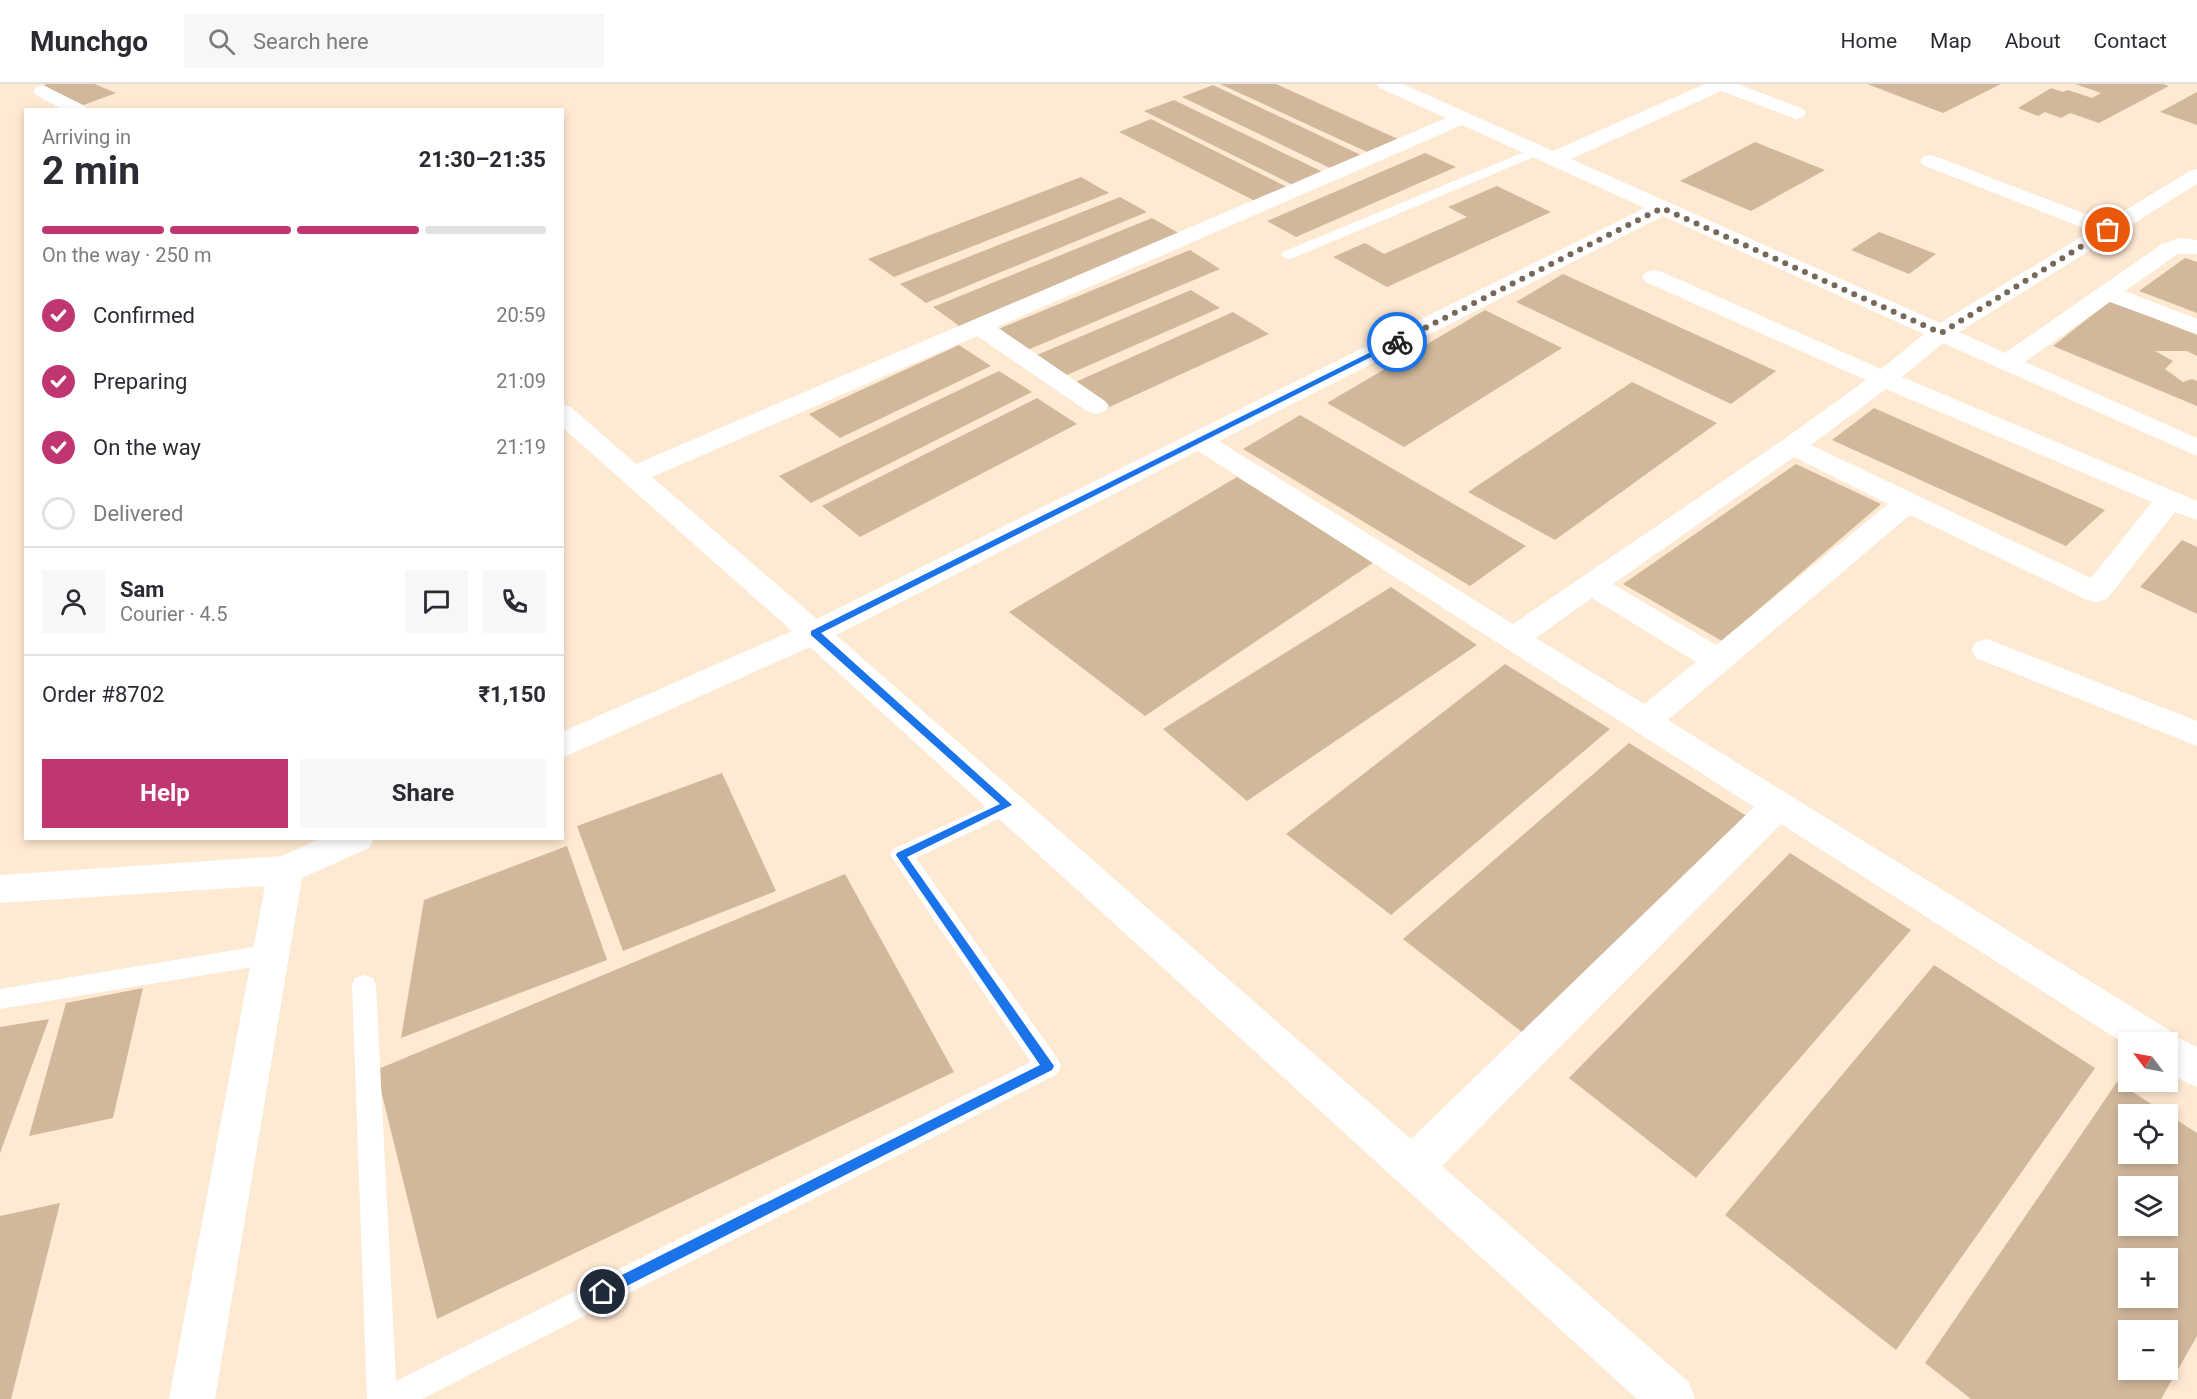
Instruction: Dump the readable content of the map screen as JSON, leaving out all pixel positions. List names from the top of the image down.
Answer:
{
  "north": "top left",
  "page": {
    "header": "Munchgo",
    "search": "Search here",
    "nav": [
      "Home",
      "Map",
      "About",
      "Contact"
    ],
    "heading": ["2 min", "Arriving in", "21:30–21:35"],
    "panel": [
      "Sam",
      "Courier · 4.5",
      "Order #8702",
      "₹1,150"
    ],
    "bar": "On the way · 250 m",
    "list": [
      ["Confirmed", "20:59"],
      ["Preparing", "21:09"],
      ["On the way", "21:19"],
      "Delivered"
    ],
    "buttons": ["Help", "Share"],
    "map_buttons": ["+", "−"]
  }
}
